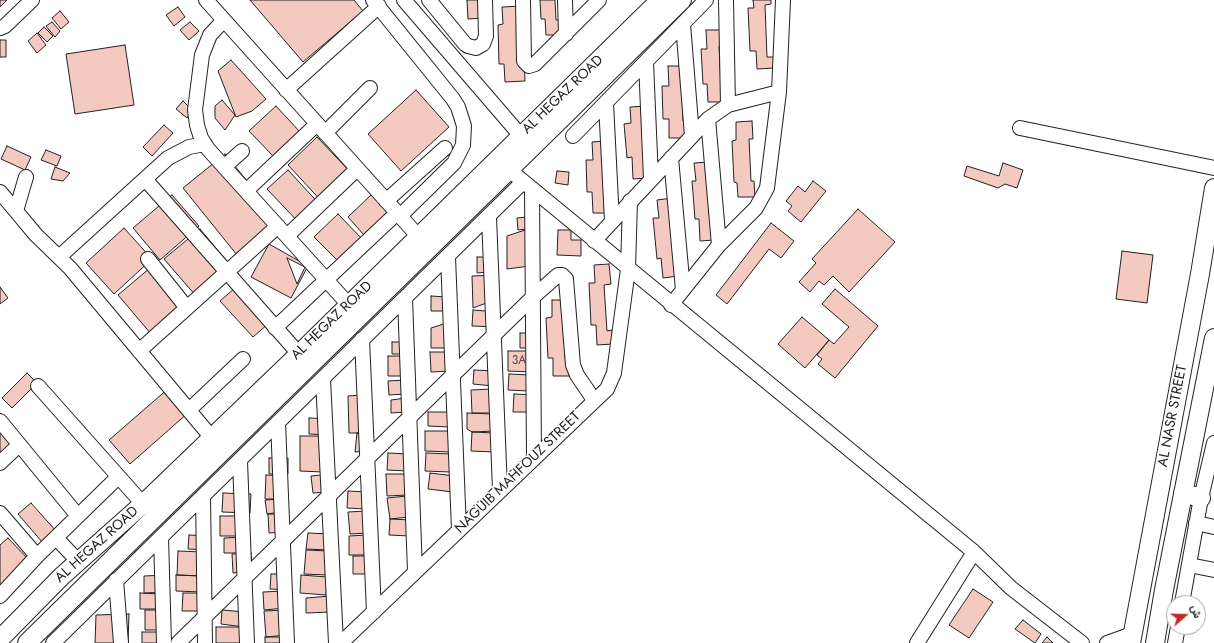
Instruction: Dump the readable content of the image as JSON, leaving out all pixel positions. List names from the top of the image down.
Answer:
{
  "streets": {
    "main road": ["AL HEGAZ ROAD", "AL NASR STREET"],
    "street": ["NAGUIB MAHFOUZ STREET"]
  },
  "house_numbers": ["3A"],
  "north": "right"
}
